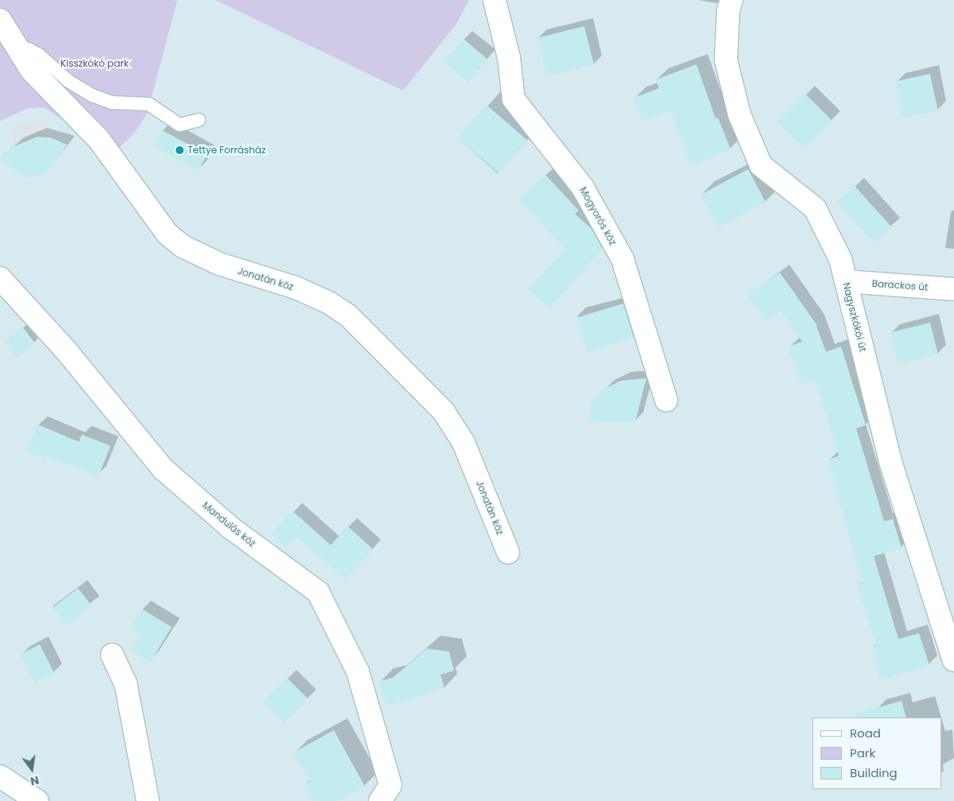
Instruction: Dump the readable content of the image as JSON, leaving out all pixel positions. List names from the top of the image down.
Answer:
{
  "streets": {
    "street": [
      "Mogyorós köz",
      "Jonatán köz",
      "Barackos út",
      "Nagyszkókói út",
      "Mandulás köz"
    ]
  },
  "crossings": [
    ["Barackos út", "Nagyszkókói út"]
  ],
  "parks": ["Kisszkókó park"],
  "places": ["Tettye Forrásház"],
  "legend": ["Road", "Park", "Building"],
  "north": "bottom"
}
